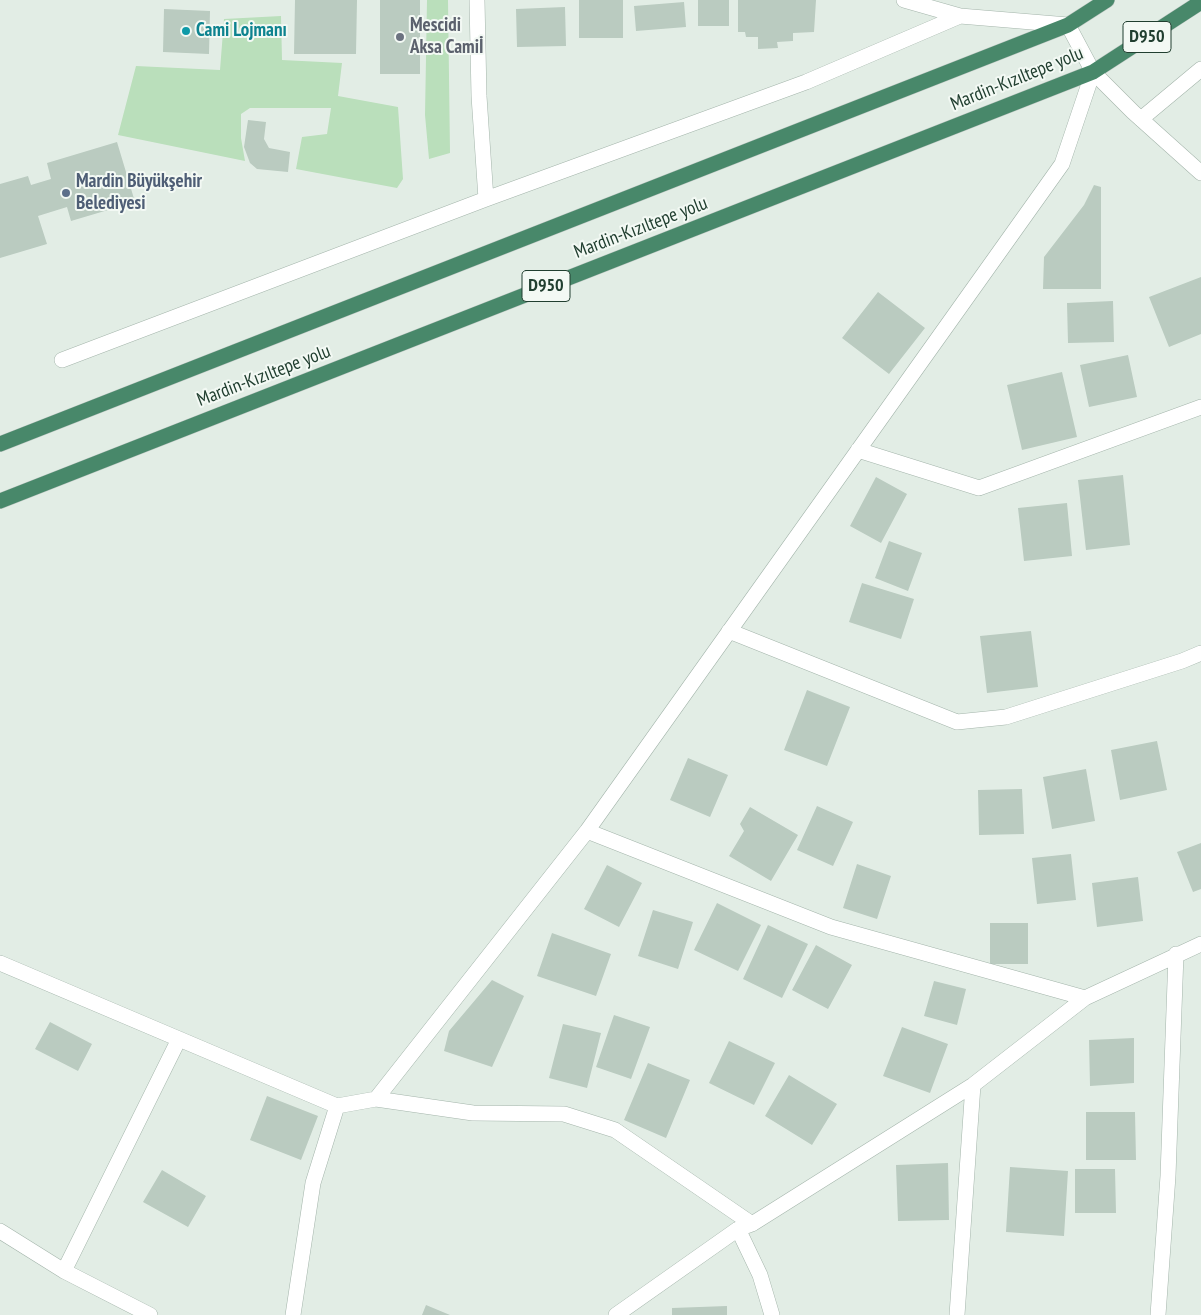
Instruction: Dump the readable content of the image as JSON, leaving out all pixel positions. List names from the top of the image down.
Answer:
{
  "streets": {
    "highway": ["D950", "Mardin-Kızıltepe yolu"]
  },
  "places": ["Cami Lojmanı", "Mescidi Aksa Camiİ", "Mardin Büyükşehir Belediyesi"]
}
